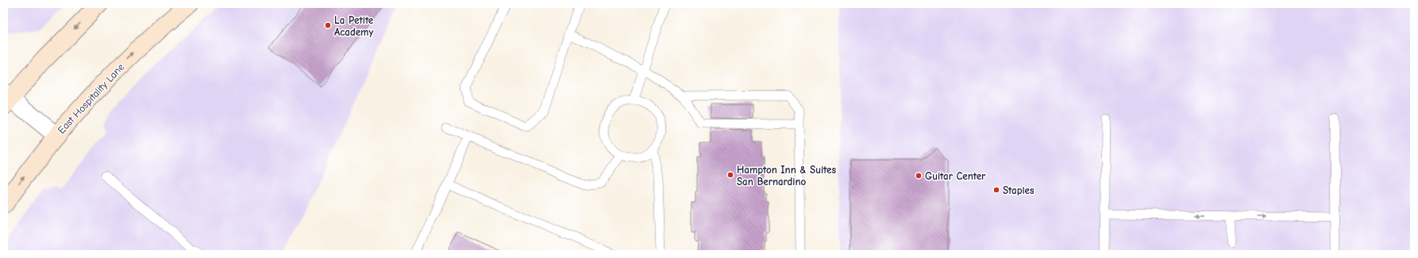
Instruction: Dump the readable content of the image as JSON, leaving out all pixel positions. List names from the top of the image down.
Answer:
{
  "streets": {
    "main road": ["East Hospitality Lane"]
  },
  "places": [
    "La Petite Academy",
    "Hampton Inn & Suites San Bernardino",
    "Guitar Center",
    "Staples"
  ]
}
